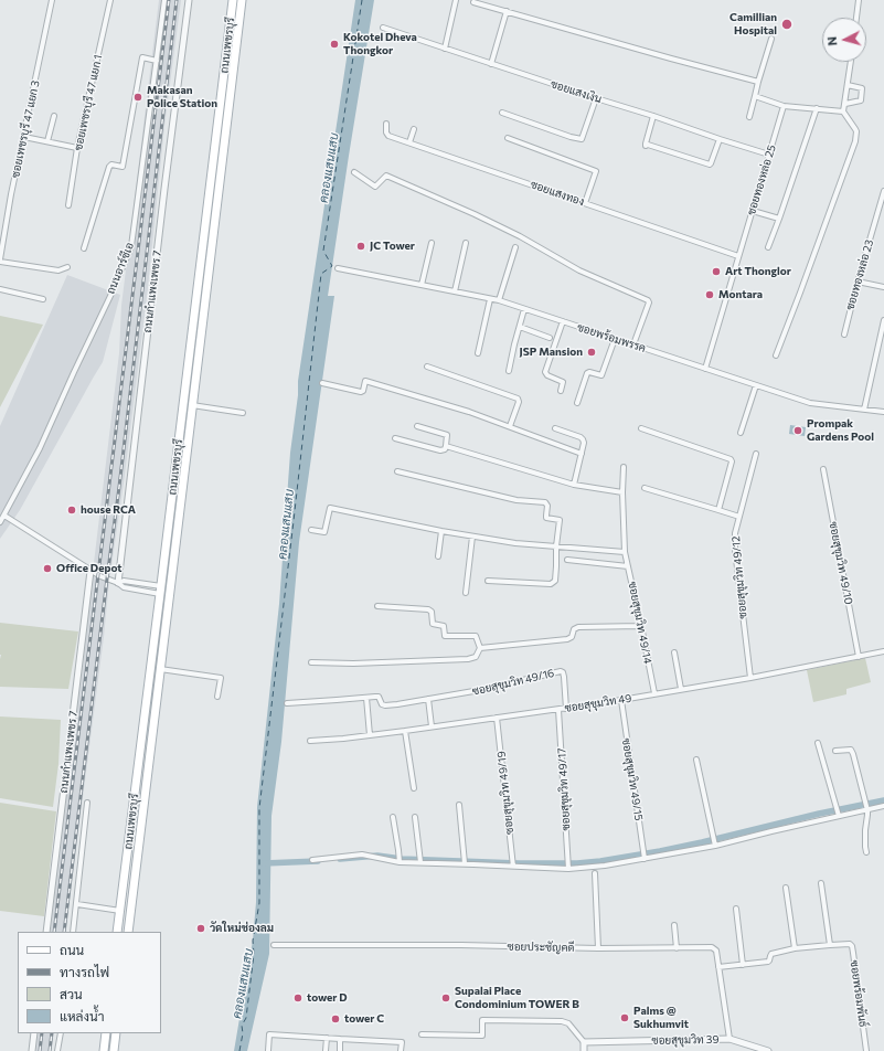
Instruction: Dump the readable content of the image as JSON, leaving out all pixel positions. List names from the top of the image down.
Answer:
{
  "streets": {
    "main road": ["ถนนเพชรบุรี"],
    "street": [
      "ซอยแสงเงิน",
      "ซอยเพชรบุรี 47 แยก 1",
      "ซอยเพชรบุรี 47 แยก 3",
      "ซอยทองหล่อ 25",
      "ซอยแสงทอง",
      "ถนนอาร์ซีเอ",
      "ซอยทองหล่อ 23",
      "ถนนกำแพงเพชร 7",
      "ซอยพร้อมพรรค",
      "ซอยสุขุมวิท 49/10",
      "ซอยสุขุมวิท 49/12",
      "ซอยสุขุมวิท 49/14",
      "ซอยสุขุมวิท 49/16",
      "ซอยสุขุมวิท 49",
      "ซอยสุขุมวิท 49/15",
      "ซอยสุขุมวิท 49/17",
      "ซอยสุขุมวิท 49/19",
      "ซอยประชัญคดี",
      "ซอยพร้อมพันธ์",
      "ซอยสุขุมวิท 39"
    ]
  },
  "crossings": [
    ["ซอยแสงเงิน", "ซอยทองหล่อ 25"],
    ["ซอยทองหล่อ 25", "ซอยแสงทอง"],
    ["ซอยทองหล่อ 25", "ซอยพร้อมพรรค"],
    ["ซอยสุขุมวิท 49/10", "ซอยสุขุมวิท 49"],
    ["ซอยสุขุมวิท 49/12", "ซอยสุขุมวิท 49"],
    ["ซอยสุขุมวิท 49/14", "ซอยสุขุมวิท 49"],
    ["ซอยสุขุมวิท 49/16", "ซอยสุขุมวิท 49"],
    ["ซอยสุขุมวิท 49", "ซอยสุขุมวิท 49/15"],
    ["ซอยสุขุมวิท 49", "ซอยสุขุมวิท 49/17"],
    ["ซอยสุขุมวิท 49", "ซอยสุขุมวิท 49/19"],
    ["ซอยประชัญคดี", "ซอยพร้อมพันธ์"],
    ["ซอยประชัญคดี", "ซอยสุขุมวิท 39"]
  ],
  "water": ["คลองแสนแสบ"],
  "places": [
    "Camillian Hospital",
    "Kokotel Dheva Thongkor",
    "Makasan Police Station",
    "JC Tower",
    "Art Thonglor",
    "Montara",
    "JSP Mansion",
    "Prompak Gardens Pool",
    "house RCA",
    "Office Depot",
    "วัดใหม่ช่องลม",
    "tower D",
    "Supalai Place Condominium TOWER B",
    "Palms @ Sukhumvit",
    "tower C"
  ],
  "legend": [
    "ถนน",
    "ทางรถไฟ",
    "สวน",
    "แหล่งน้ำ"
  ],
  "north": "left"
}
